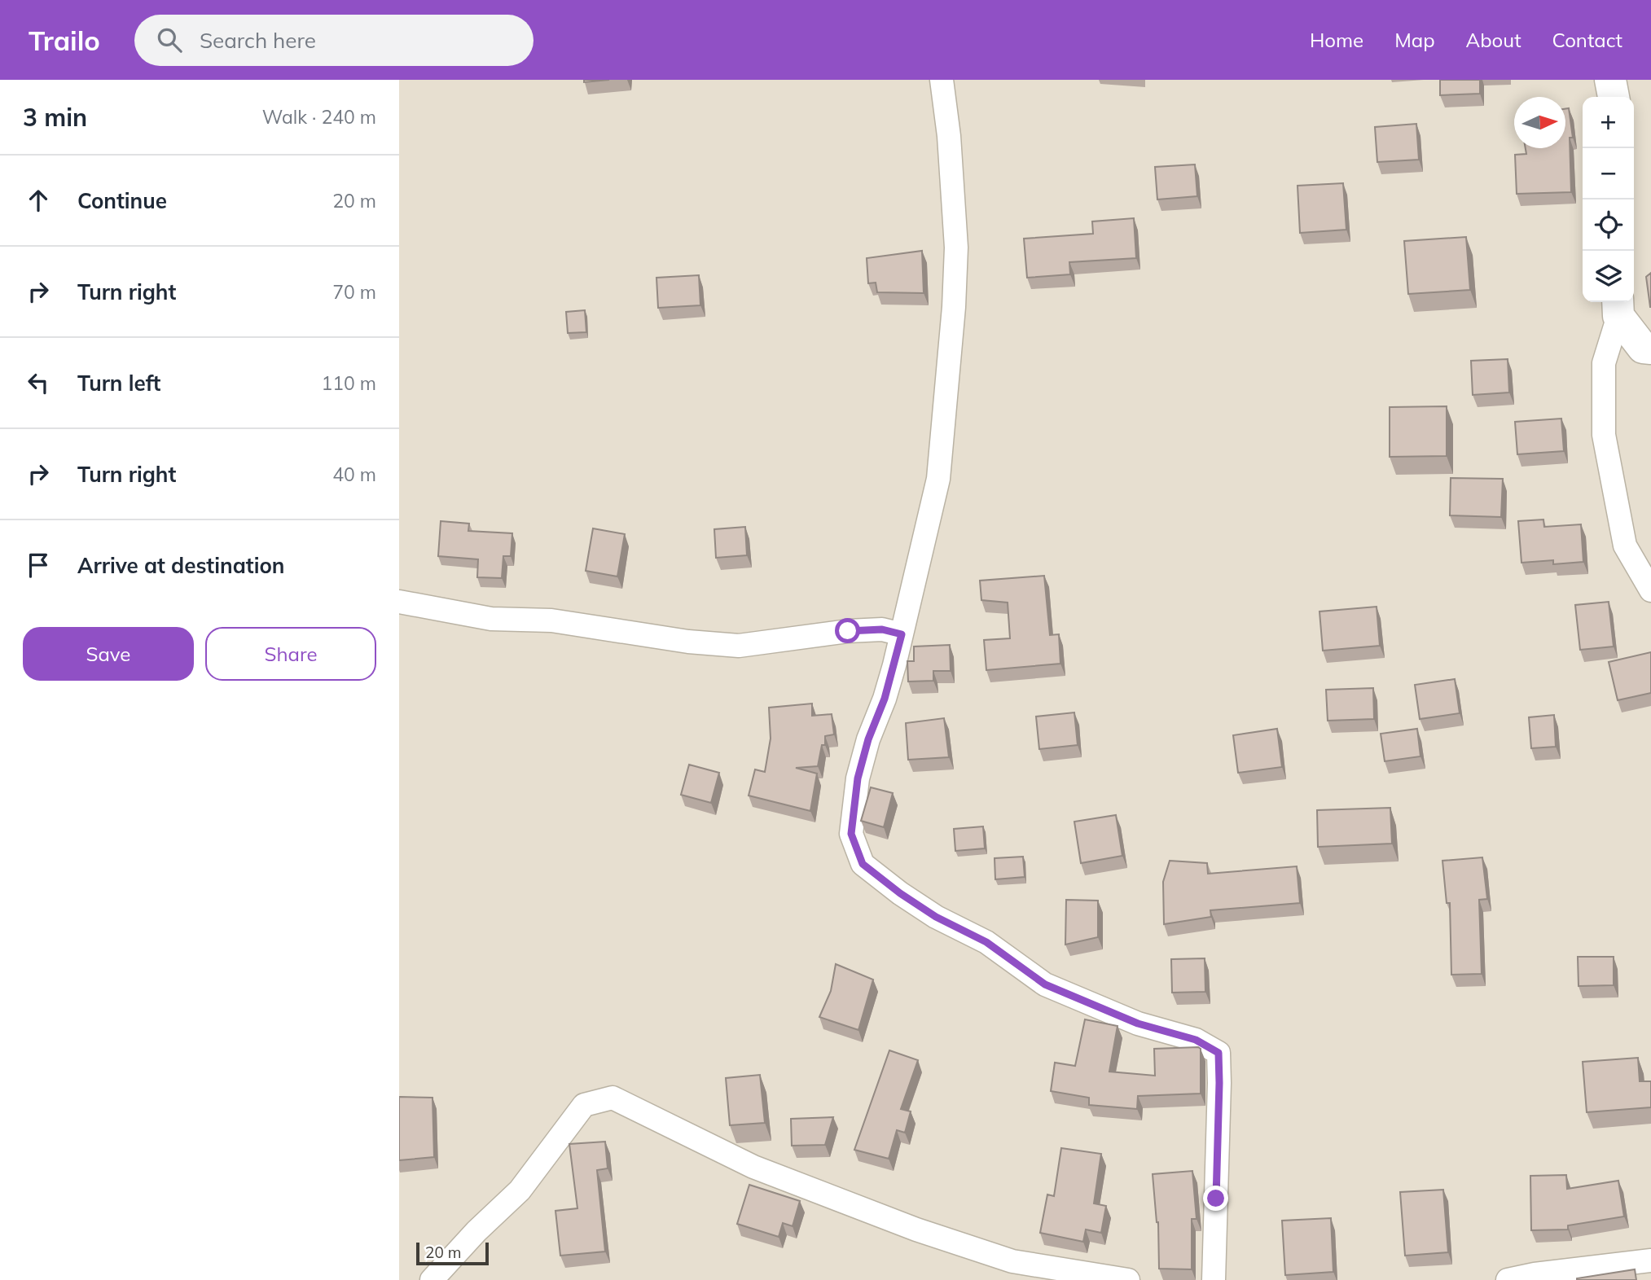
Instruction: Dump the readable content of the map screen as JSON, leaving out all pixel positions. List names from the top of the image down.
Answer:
{
  "scale_bar": "20 m",
  "north": "right",
  "page": {
    "header": "Trailo",
    "search": "Search here",
    "nav": [
      "Home",
      "Map",
      "About",
      "Contact"
    ],
    "heading": ["3 min", "Walk · 240 m"],
    "map_buttons": ["+", "−"],
    "list": [
      ["Continue", "20 m"],
      ["Turn right", "70 m"],
      ["Turn left", "110 m"],
      ["Turn right", "40 m"],
      "Arrive at destination"
    ],
    "buttons": ["Save", "Share"],
    "scale": "20 m"
  }
}
